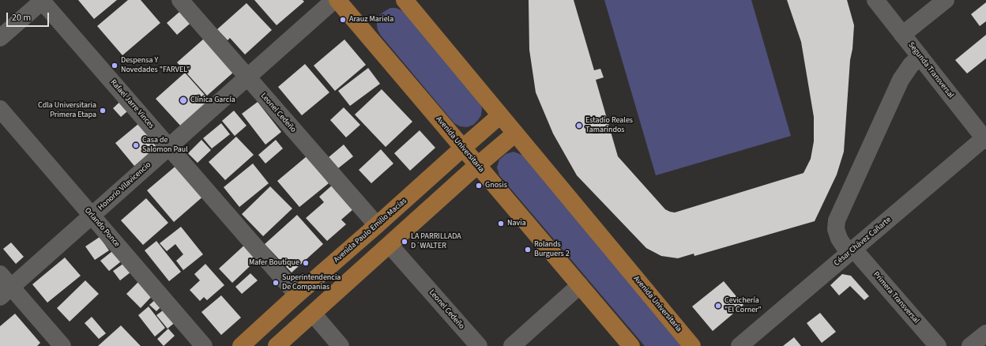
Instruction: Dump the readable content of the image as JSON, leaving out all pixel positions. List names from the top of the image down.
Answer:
{
  "streets": {
    "main road": ["Avenida Universitaria", "Avenida Paulo Emilio Macías"],
    "street": [
      "Segunda Transversal",
      "Rafael Jarre Vinces",
      "Leonel Cedeño",
      "Honorio Vilavicencio",
      "Orlando Ponce",
      "César Chávez Cañarte",
      "Primera Transversal"
    ]
  },
  "crossings": [
    ["Segunda Transversal", "César Chávez Cañarte"],
    ["Segunda Transversal", "Primera Transversal"],
    ["Rafael Jarre Vinces", "Honorio Vilavicencio"],
    ["Rafael Jarre Vinces", "Avenida Paulo Emilio Macías"],
    ["Leonel Cedeño", "Honorio Vilavicencio"],
    ["Leonel Cedeño", "Avenida Paulo Emilio Macías"],
    ["Avenida Universitaria", "Avenida Paulo Emilio Macías"],
    ["Honorio Vilavicencio", "Orlando Ponce"],
    ["César Chávez Cañarte", "Primera Transversal"]
  ],
  "places": [
    "Arauz Mariela",
    "Despensa Y Novedades \"FARVEL\"",
    "Clínica García",
    "Cdla Universitaria Primera Etapa",
    "Estadio Reales Tamarindos",
    "Casa de Salomon Paul",
    "Gnosis",
    "Navia",
    "LA PARRILLADA D´WALTER",
    "Rolands Burguers 2",
    "Mafer Boutique",
    "Superintendencia De Companias",
    "Cevichería \"El Corner\""
  ],
  "scale_bar": "20 m"
}
